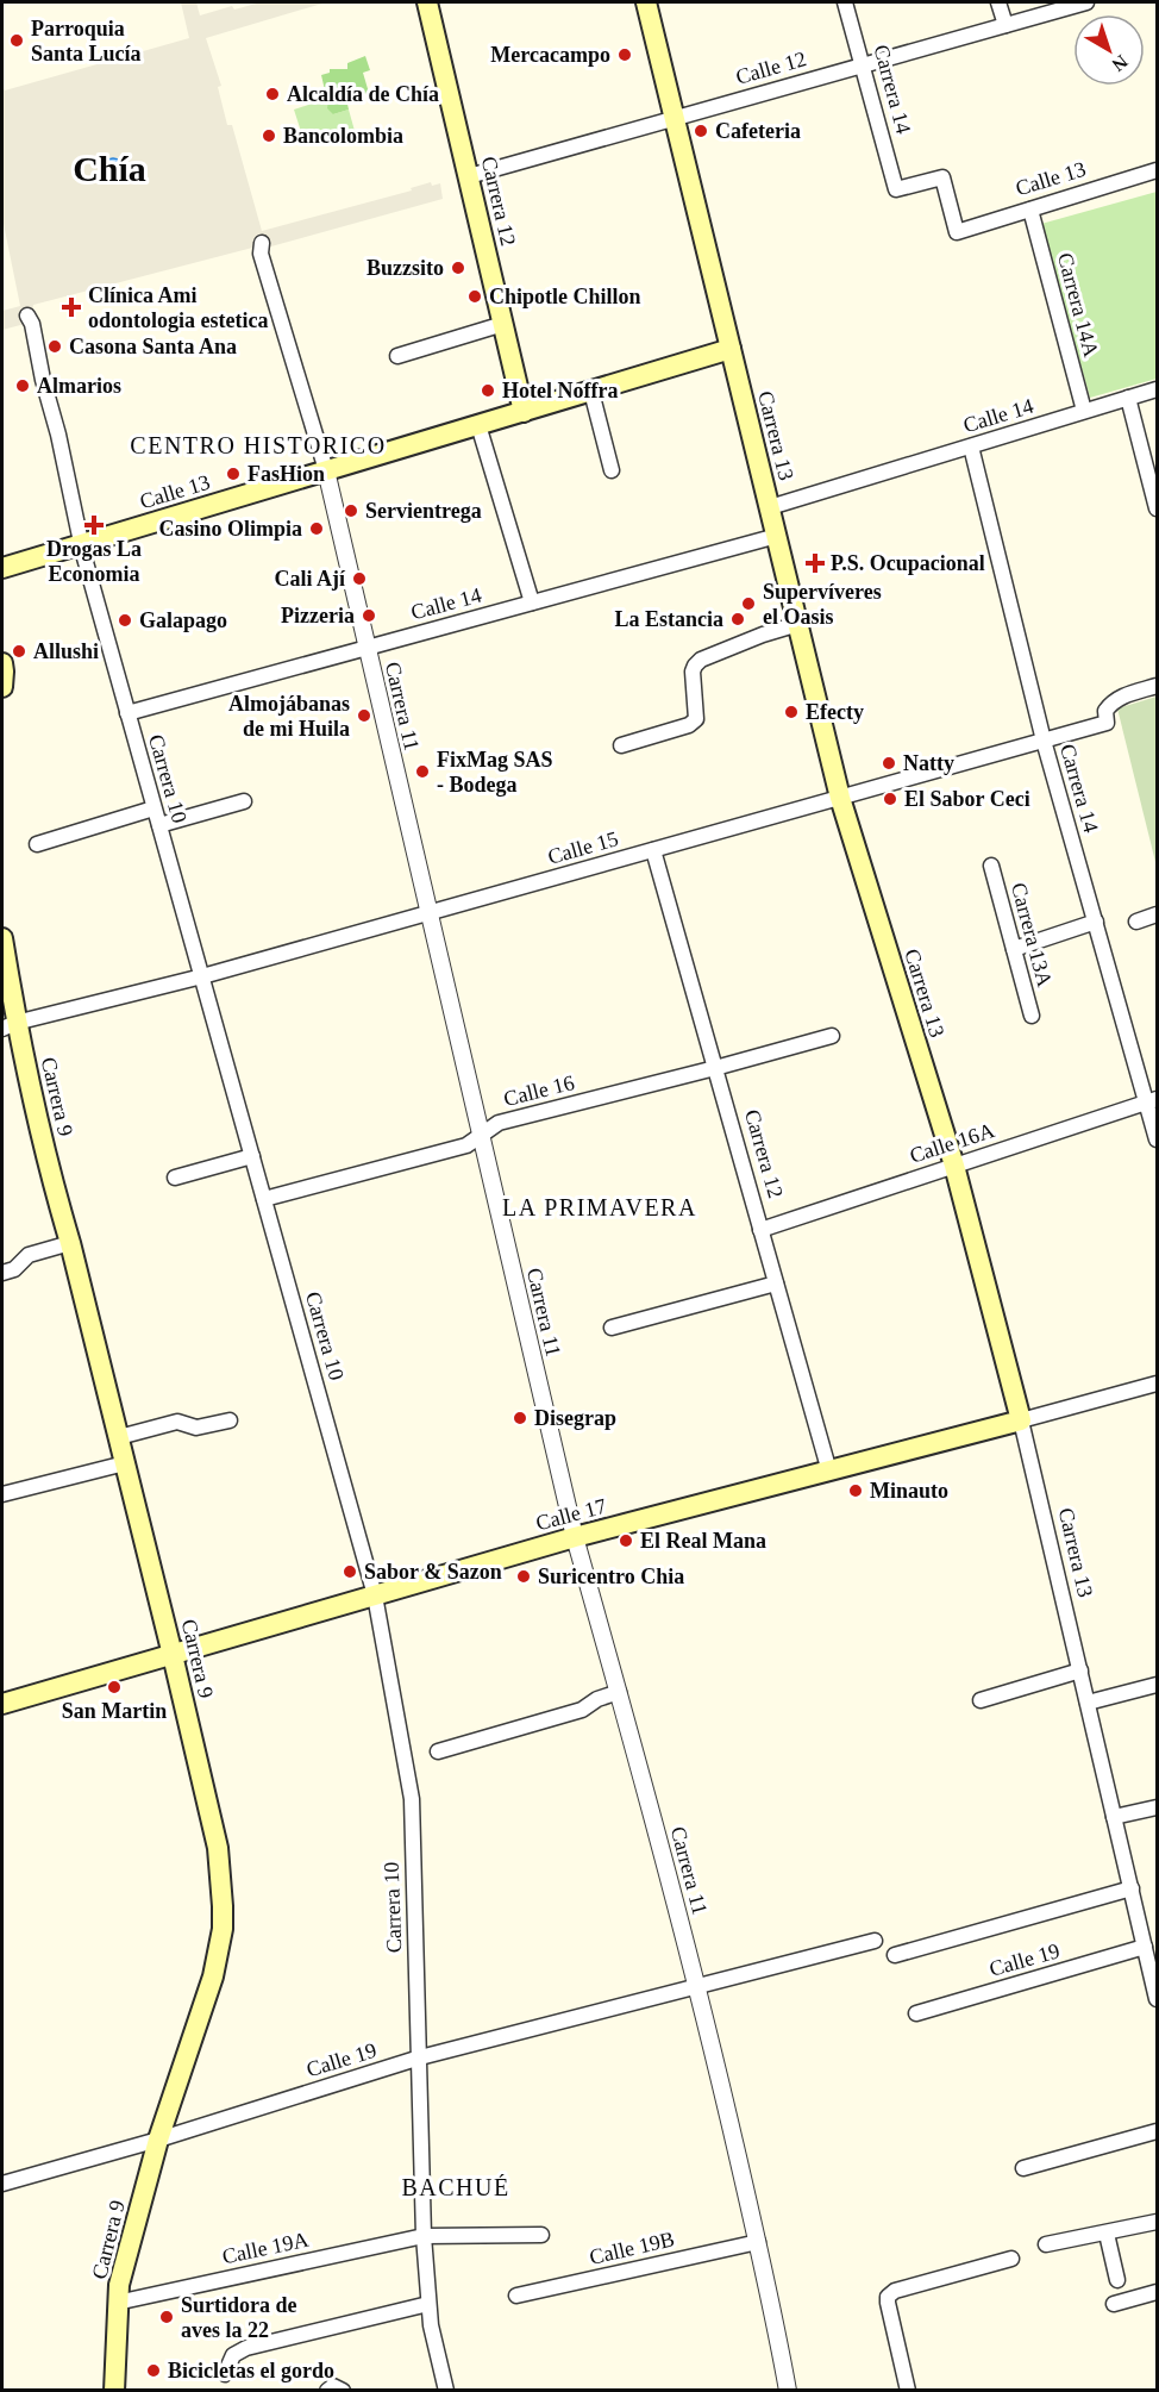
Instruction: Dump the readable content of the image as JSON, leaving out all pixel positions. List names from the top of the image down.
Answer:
{
  "streets": {
    "main road": [
      "Calle 13",
      "Carrera 12",
      "Carrera 13",
      "Carrera 9",
      "Calle 17"
    ],
    "street": [
      "Calle 12",
      "Carrera 14",
      "Carrera 14A",
      "Calle 14",
      "Carrera 11",
      "Carrera 10",
      "Calle 15",
      "Carrera 13A",
      "Calle 16",
      "Calle 16A",
      "Calle 19",
      "Calle 19A",
      "Calle 19B"
    ]
  },
  "crossings": [
    ["Calle 12", "Carrera 14"],
    ["Calle 12", "Carrera 12"],
    ["Calle 12", "Carrera 13"],
    ["Carrera 14", "Calle 13"],
    ["Carrera 14", "Calle 14"],
    ["Carrera 14", "Calle 15"],
    ["Carrera 14", "Calle 16A"],
    ["Calle 13", "Carrera 12"],
    ["Calle 13", "Carrera 14A"],
    ["Calle 13", "Carrera 13"],
    ["Calle 13", "Carrera 11"],
    ["Calle 13", "Carrera 10"],
    ["Carrera 12", "Calle 15"],
    ["Carrera 12", "Calle 16"],
    ["Carrera 12", "Calle 16A"],
    ["Carrera 12", "Calle 17"],
    ["Carrera 14A", "Calle 14"],
    ["Calle 14", "Carrera 13"],
    ["Calle 14", "Carrera 11"],
    ["Calle 14", "Carrera 10"],
    ["Carrera 13", "Calle 15"],
    ["Carrera 13", "Calle 16A"],
    ["Carrera 13", "Calle 17"],
    ["Carrera 13", "Calle 19"],
    ["Carrera 11", "Calle 15"],
    ["Carrera 11", "Calle 16"],
    ["Carrera 11", "Calle 17"],
    ["Carrera 11", "Calle 19"],
    ["Carrera 11", "Calle 19B"],
    ["Carrera 10", "Calle 15"],
    ["Carrera 10", "Calle 16"],
    ["Carrera 10", "Calle 17"],
    ["Carrera 10", "Calle 19"],
    ["Carrera 10", "Calle 19A"],
    ["Calle 15", "Carrera 9"],
    ["Carrera 9", "Calle 17"],
    ["Carrera 9", "Calle 19"],
    ["Carrera 9", "Calle 19A"]
  ],
  "districts": [
    "Chía",
    "CENTRO HISTORICO",
    "LA PRIMAVERA",
    "BACHUÉ"
  ],
  "places": {
    "other": [
      "Parroquia Santa Lucía",
      "Mercacampo",
      "Alcaldía de Chía",
      "Cafeteria",
      "Bancolombia",
      "Buzzsito",
      "Chipotle Chillon",
      "Casona Santa Ana",
      "Almarios",
      "Hotel Noffra",
      "FasHion",
      "Servientrega",
      "Casino Olimpia",
      "Cali Ají",
      "Supervíveres el Oasis",
      "Pizzeria",
      "La Estancia",
      "Galapago",
      "Allushi",
      "Efecty",
      "Almojábanas de mi Huila",
      "Natty",
      "FixMag SAS - Bodega",
      "El Sabor Ceci",
      "Disegrap",
      "Minauto",
      "El Real Mana",
      "Sabor & Sazon",
      "Suricentro Chia",
      "San Martin",
      "Surtidora de aves la 22",
      "Bicicletas el gordo"
    ],
    "health": ["Clínica Ami odontologia estetica", "Drogas La Economia", "P.S. Ocupacional"]
  },
  "north": "bottom right"
}
